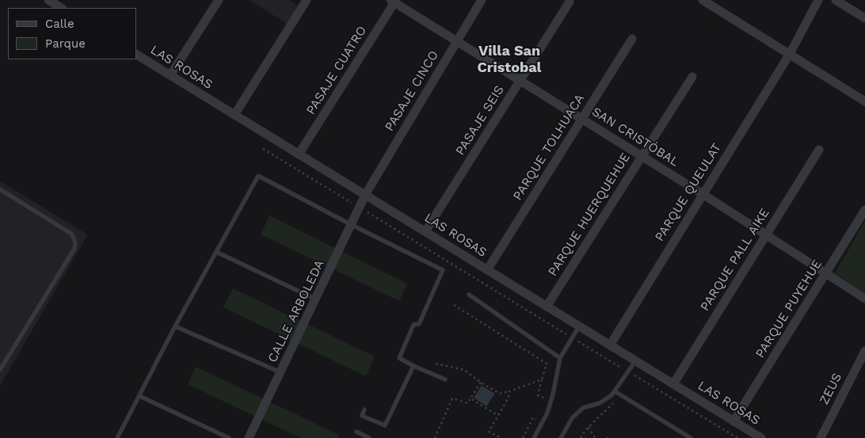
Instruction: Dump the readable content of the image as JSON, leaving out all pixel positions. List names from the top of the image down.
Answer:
{
  "streets": {
    "street": [
      "LAS ROSAS",
      "PASAJE CUATRO",
      "PASAJE CINCO",
      "PASAJE SEIS",
      "SAN CRISTÓBAL",
      "PARQUE TOLHUACA",
      "PARQUE QUEULAT",
      "PARQUE HUERQUEHUE",
      "PARQUE PALL AIKE",
      "PARQUE PUYEHUE",
      "CALLE ARBOLEDA",
      "ZEUS"
    ]
  },
  "crossings": [
    ["LAS ROSAS", "PASAJE CUATRO"],
    ["LAS ROSAS", "PASAJE CINCO"],
    ["LAS ROSAS", "PASAJE SEIS"],
    ["LAS ROSAS", "PARQUE TOLHUACA"],
    ["LAS ROSAS", "PARQUE QUEULAT"],
    ["LAS ROSAS", "PARQUE HUERQUEHUE"],
    ["LAS ROSAS", "PARQUE PALL AIKE"],
    ["LAS ROSAS", "PARQUE PUYEHUE"],
    ["LAS ROSAS", "CALLE ARBOLEDA"],
    ["PASAJE CUATRO", "SAN CRISTÓBAL"],
    ["PASAJE CINCO", "SAN CRISTÓBAL"],
    ["PASAJE CINCO", "CALLE ARBOLEDA"],
    ["PASAJE SEIS", "SAN CRISTÓBAL"],
    ["SAN CRISTÓBAL", "PARQUE TOLHUACA"],
    ["SAN CRISTÓBAL", "PARQUE QUEULAT"],
    ["SAN CRISTÓBAL", "PARQUE HUERQUEHUE"],
    ["SAN CRISTÓBAL", "PARQUE PALL AIKE"],
    ["SAN CRISTÓBAL", "PARQUE PUYEHUE"]
  ],
  "districts": ["Villa San Cristobal"],
  "legend": ["Calle", "Parque"]
}
